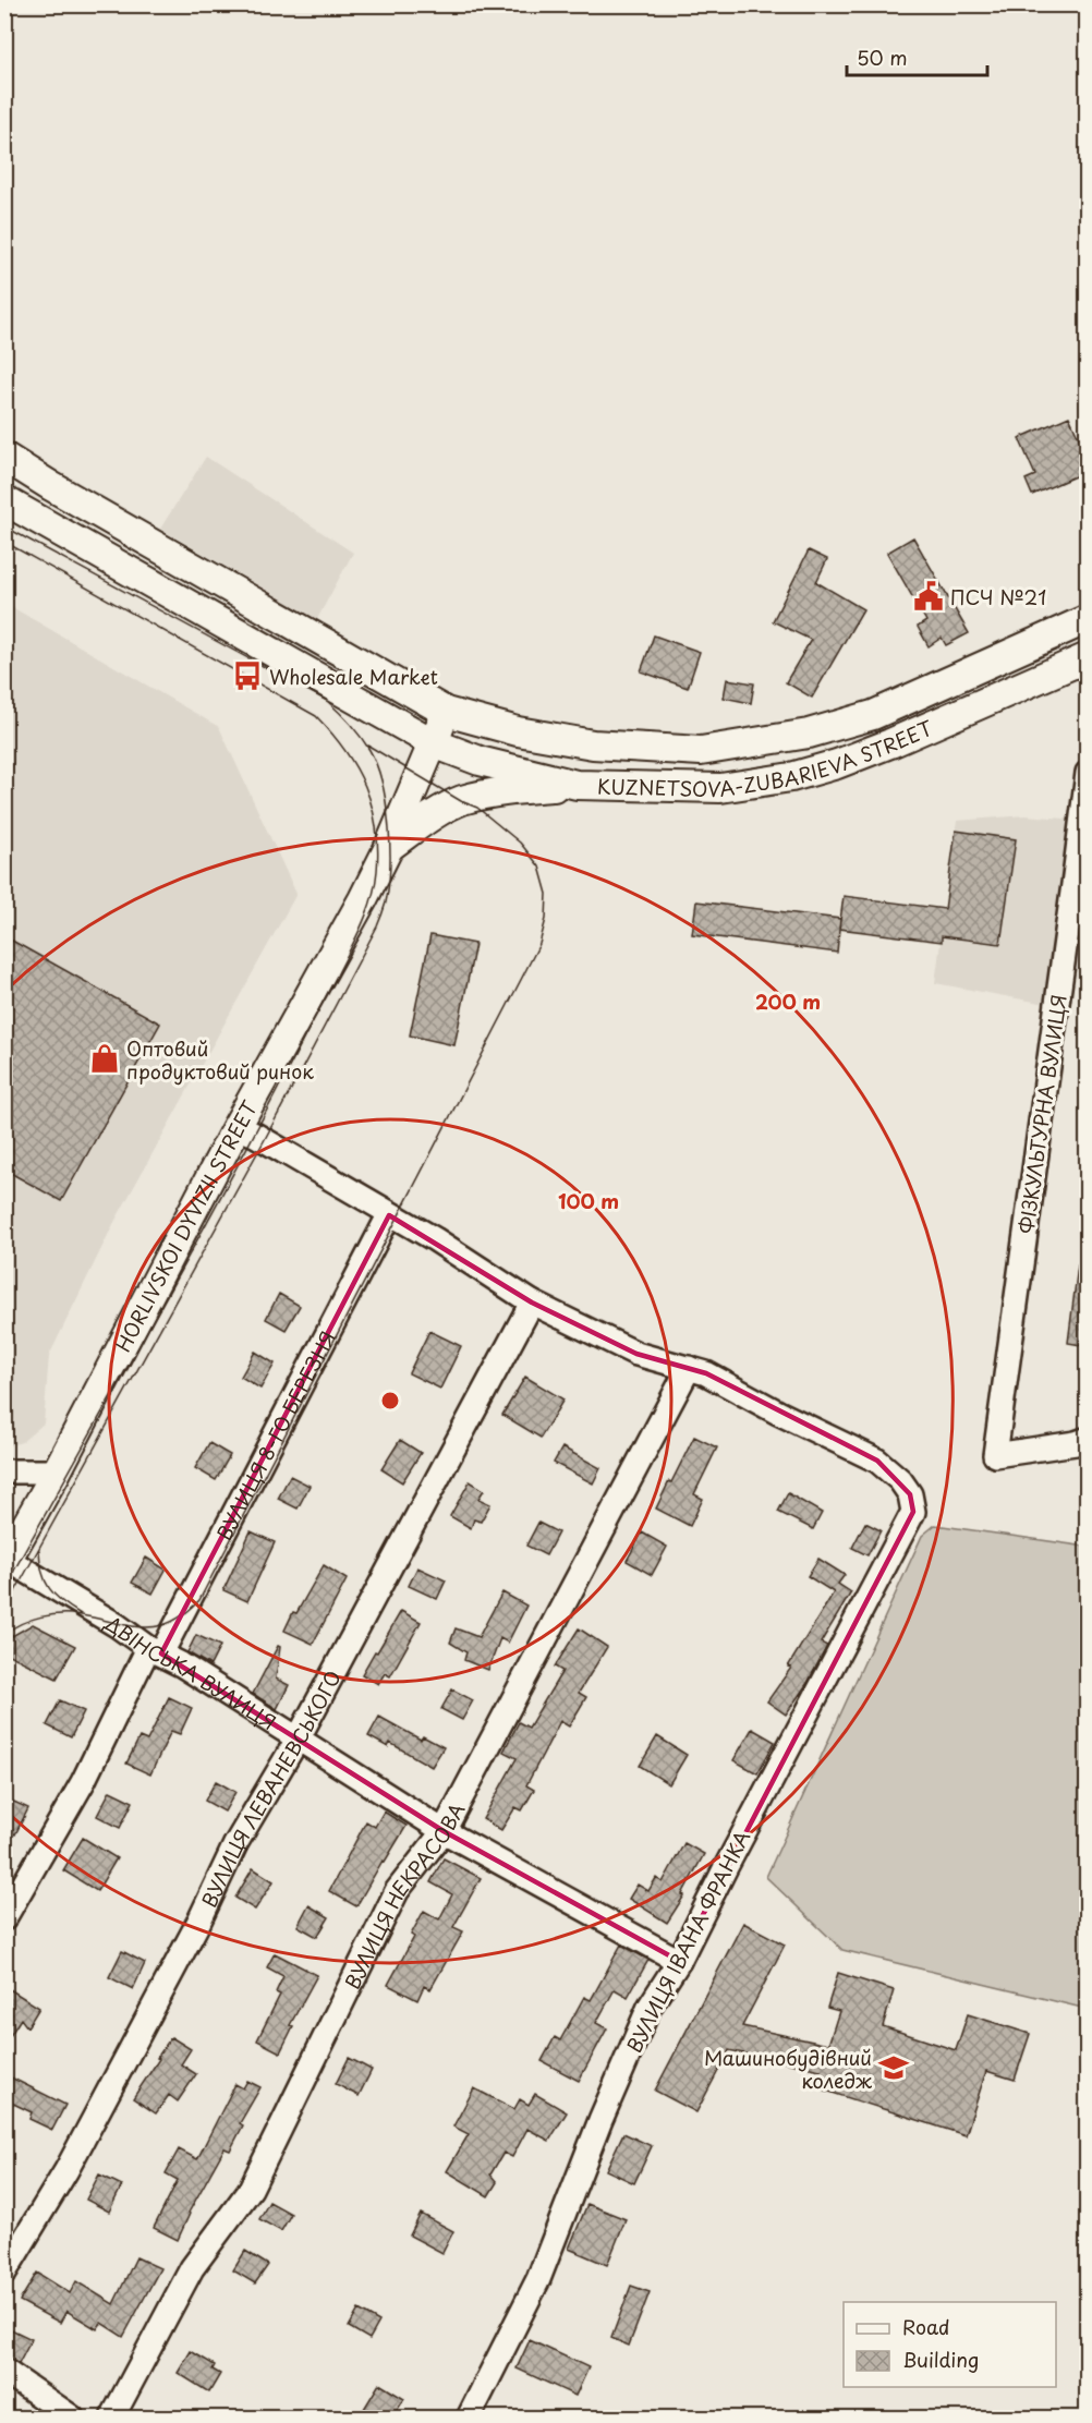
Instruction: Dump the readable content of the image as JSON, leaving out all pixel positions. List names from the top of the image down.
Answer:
{
  "streets": {
    "main road": ["KUZNETSOVA-ZUBARIEVA STREET", "HORLIVSKOI DYVIZII STREET"],
    "street": [
      "ФІЗКУЛЬТУРНА ВУЛИЦЯ",
      "ВУЛИЦЯ 8-ГО БЕРЕЗНЯ",
      "ДВІНСЬКА ВУЛИЦЯ",
      "ВУЛИЦЯ ЛЕВАНЕВСЬКОГО",
      "ВУЛИЦЯ НЕКРАСОВА",
      "ВУЛИЦЯ ІВАНА ФРАНКА"
    ]
  },
  "crossings": [
    ["KUZNETSOVA-ZUBARIEVA STREET", "HORLIVSKOI DYVIZII STREET"],
    ["HORLIVSKOI DYVIZII STREET", "ДВІНСЬКА ВУЛИЦЯ"],
    ["ВУЛИЦЯ 8-ГО БЕРЕЗНЯ", "ДВІНСЬКА ВУЛИЦЯ"],
    ["ДВІНСЬКА ВУЛИЦЯ", "ВУЛИЦЯ ЛЕВАНЕВСЬКОГО"],
    ["ДВІНСЬКА ВУЛИЦЯ", "ВУЛИЦЯ НЕКРАСОВА"],
    ["ДВІНСЬКА ВУЛИЦЯ", "ВУЛИЦЯ ІВАНА ФРАНКА"],
    ["ВУЛИЦЯ НЕКРАСОВА", "ВУЛИЦЯ ІВАНА ФРАНКА"]
  ],
  "places": {
    "public building": ["ПСЧ №21"],
    "bus stop": ["Wholesale Market"],
    "shop": ["Оптовий продуктовий ринок"],
    "school or university": ["Машинобудівний коледж"]
  },
  "legend": ["Road", "Building"],
  "scale_bar": "50 m",
  "rings": ["200 m", "100 m"]
}
